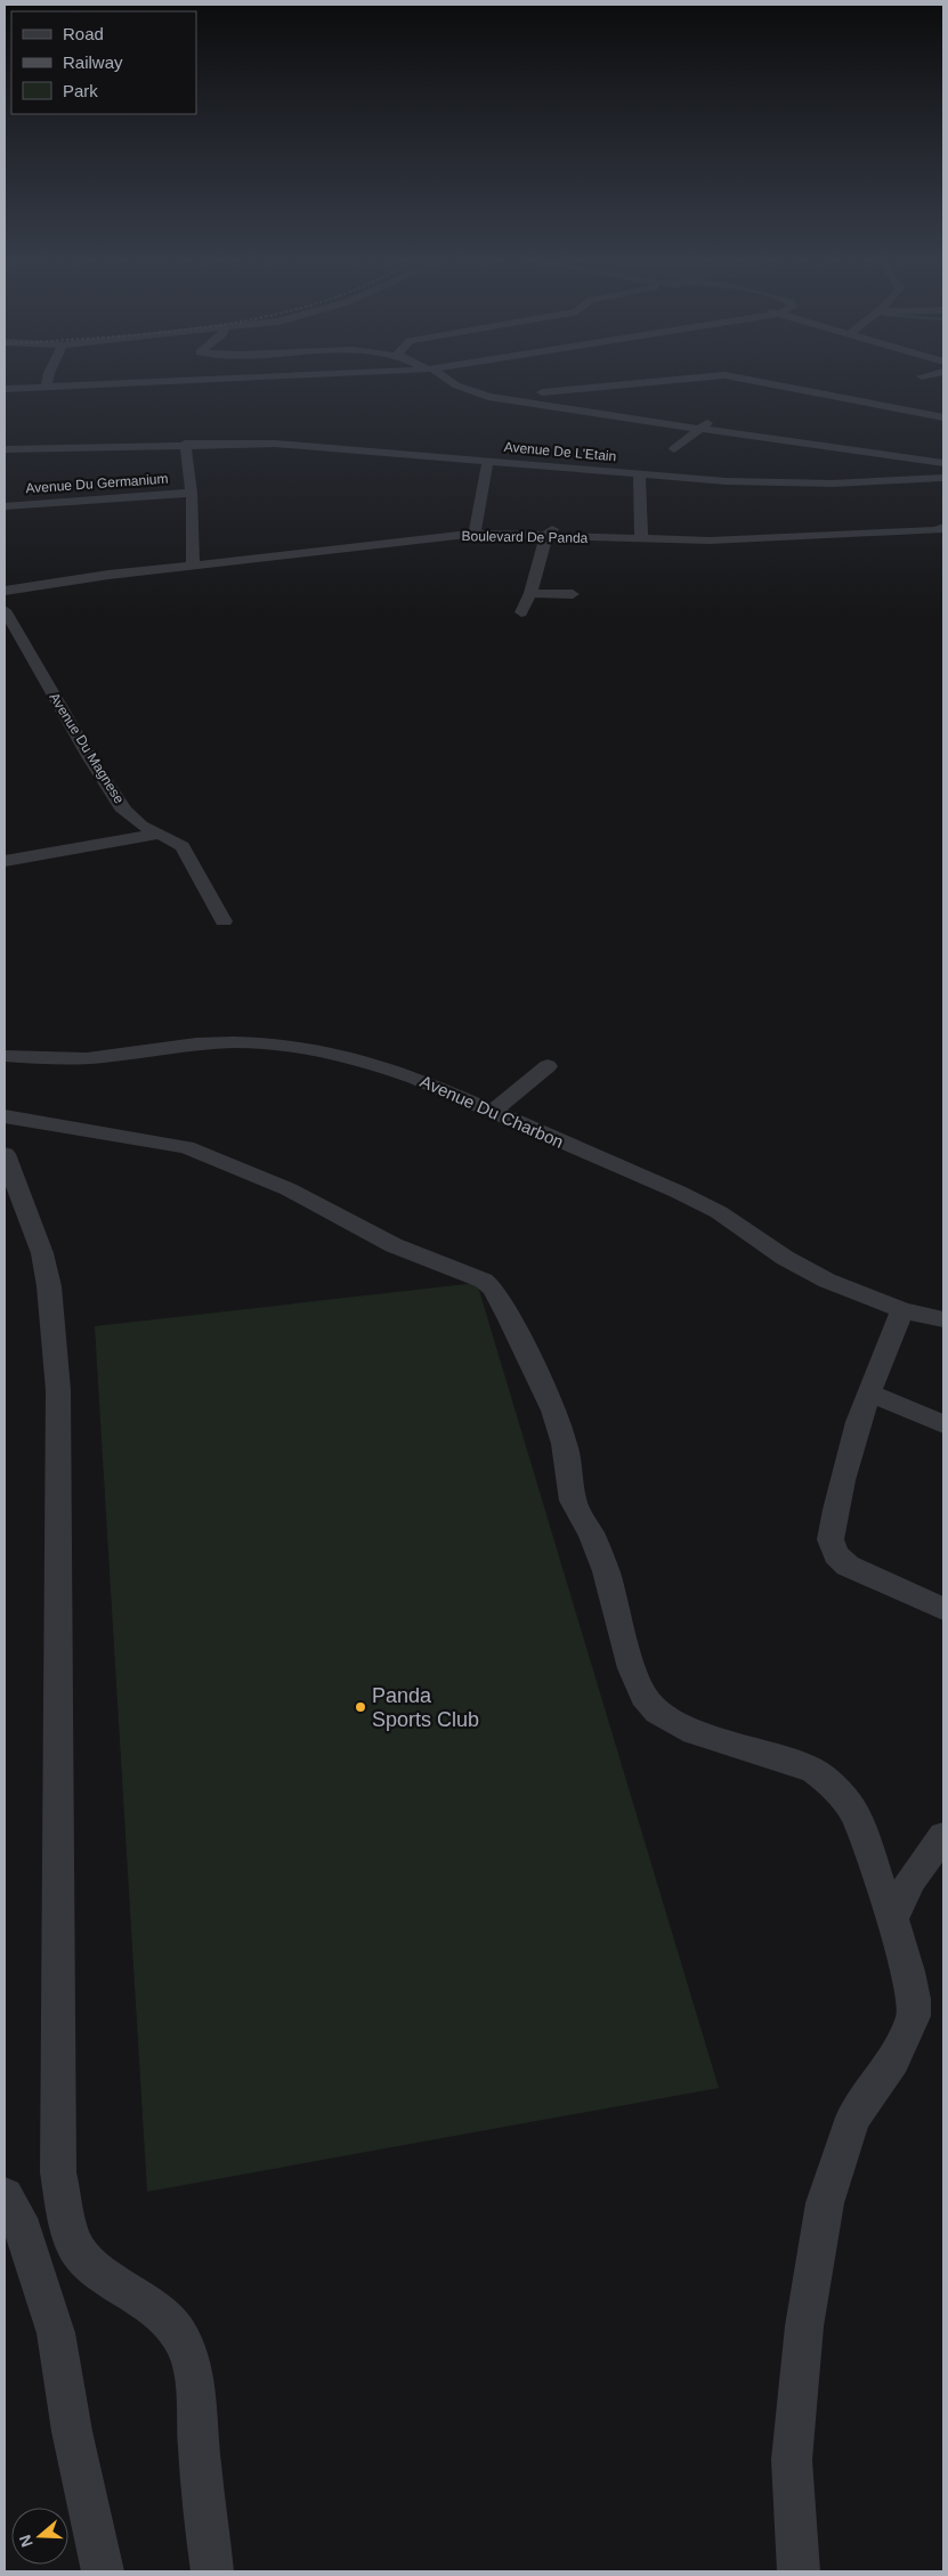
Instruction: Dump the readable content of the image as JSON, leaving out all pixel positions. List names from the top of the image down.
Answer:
{
  "streets": {
    "street": [
      "Avenue De L'Etain",
      "Avenue Du Germanium",
      "Boulevard De Panda",
      "Avenue Du Magnese",
      "Avenue Du Charbon"
    ]
  },
  "places": ["Panda Sports Club"],
  "legend": ["Road", "Railway", "Park"],
  "north": "left"
}
